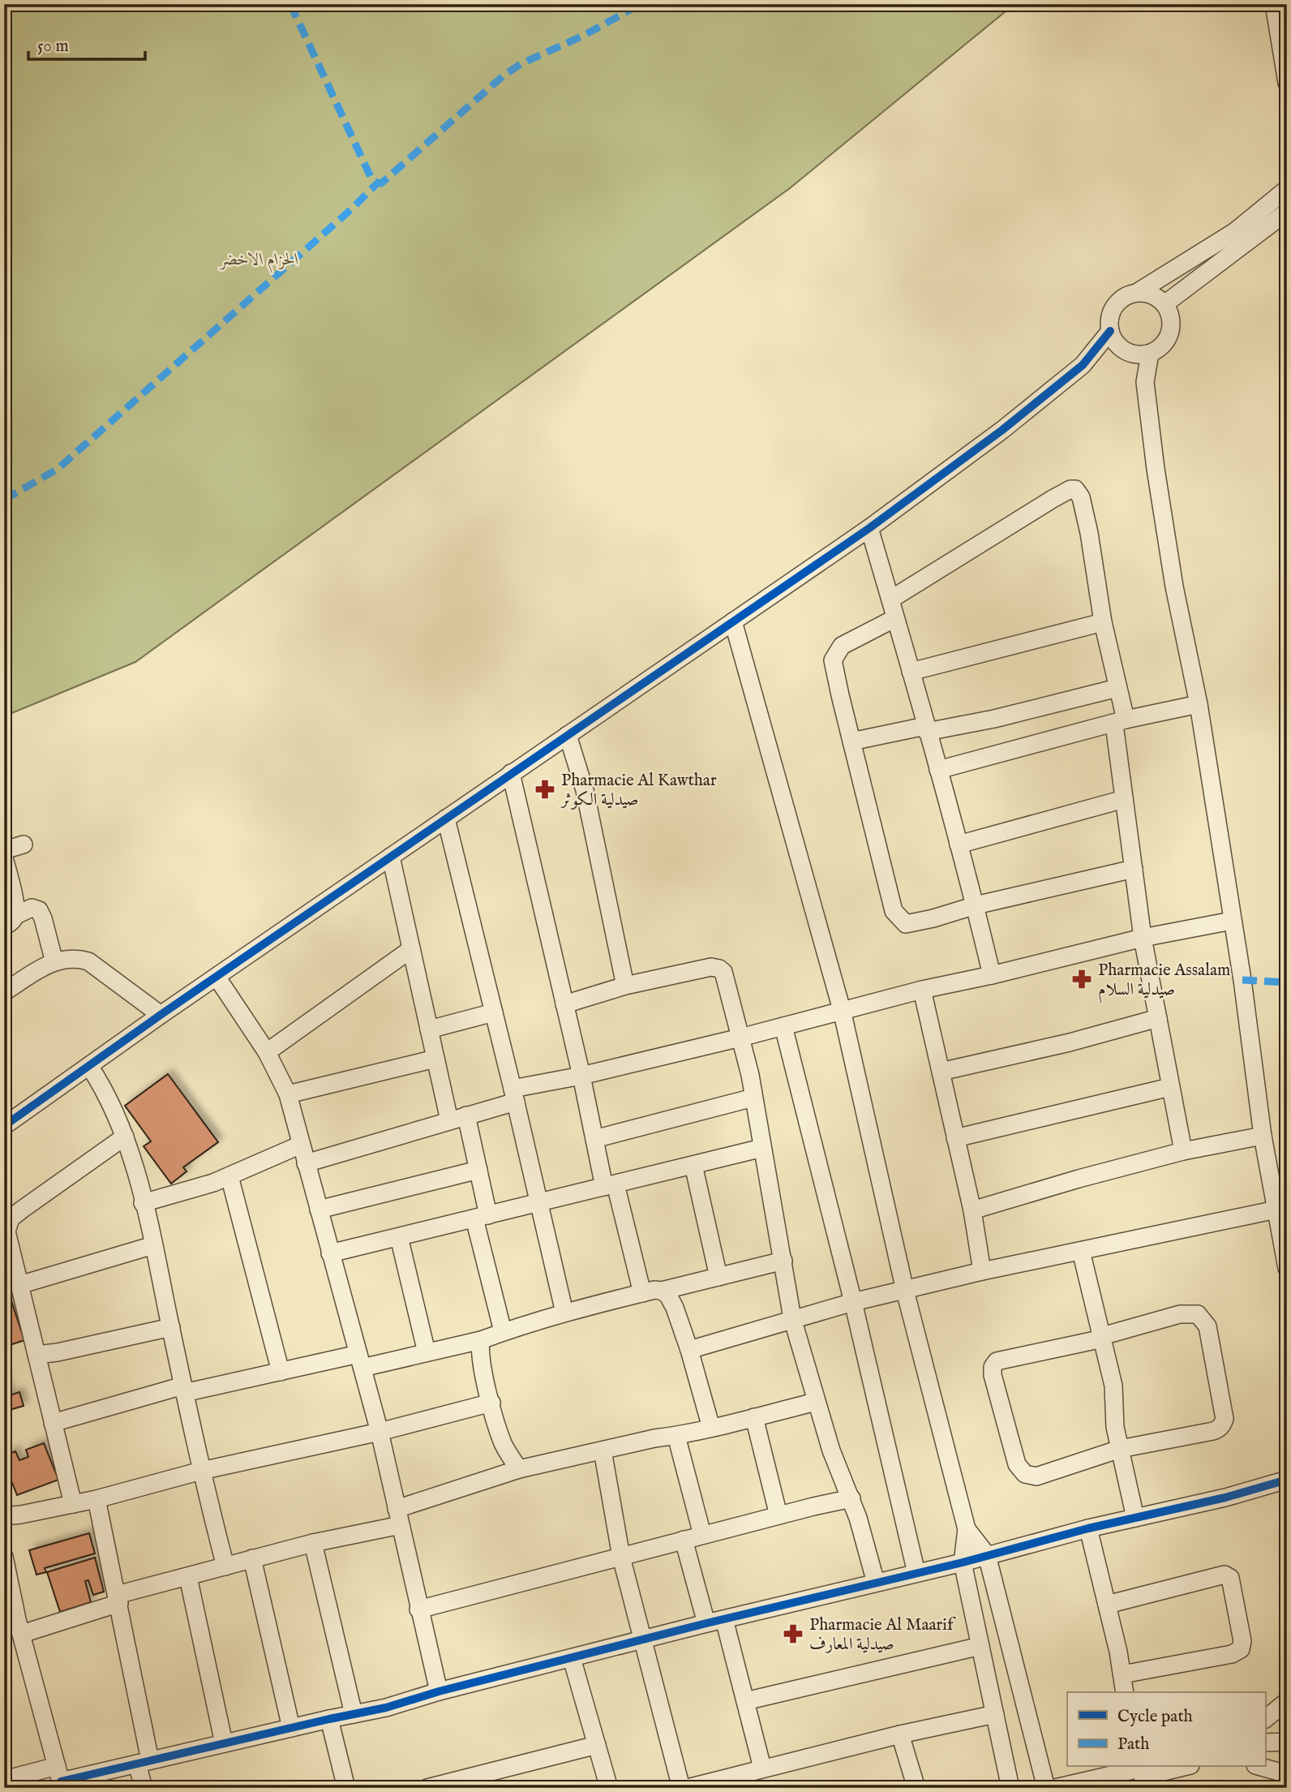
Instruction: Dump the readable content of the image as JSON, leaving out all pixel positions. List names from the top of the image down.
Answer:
{
  "parks": ["الحزام الاخضر"],
  "places": {
    "pharmacy": ["Pharmacie Al Kawthar صيدلية الكوثر", "Pharmacie Assalam صيدلية السلام", "Pharmacie Al Maarif صيدلية المعارف"]
  },
  "legend": ["Cycle path", "Path"],
  "scale_bar": "50 m"
}
